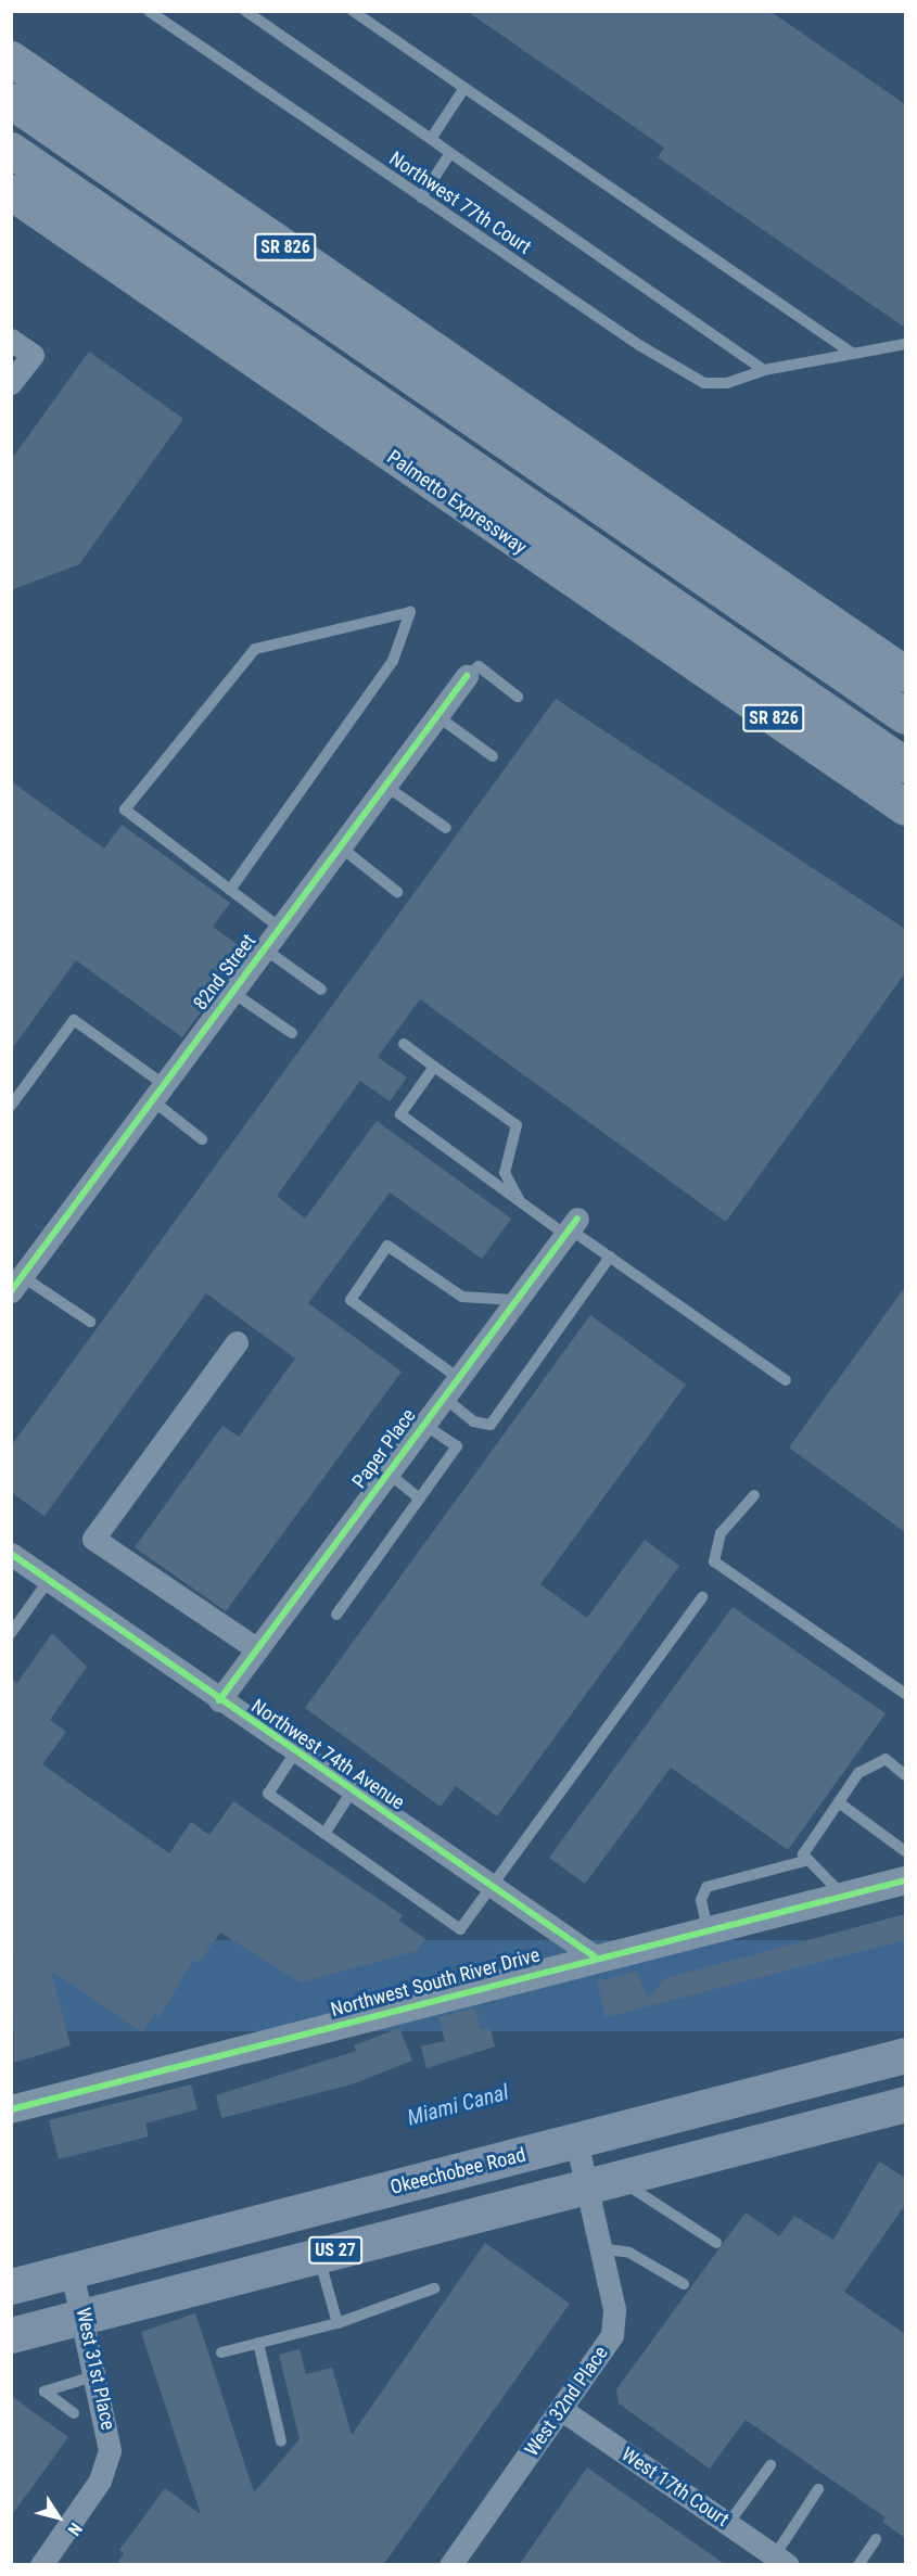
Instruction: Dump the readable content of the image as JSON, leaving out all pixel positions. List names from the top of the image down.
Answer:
{
  "streets": {
    "highway": [
      "SR 826",
      "Palmetto Expressway",
      "Okeechobee Road",
      "US 27"
    ],
    "street": [
      "82nd Street",
      "Paper Place",
      "Northwest 74th Avenue",
      "Northwest South River Drive",
      "West 31st Place",
      "West 32nd Place",
      "West 17th Court"
    ],
    "lane": ["Northwest 77th Court"]
  },
  "crossings": [
    ["Paper Place", "Northwest 74th Avenue"],
    ["Northwest 74th Avenue", "Northwest South River Drive"],
    ["Okeechobee Road", "West 31st Place"],
    ["Okeechobee Road", "West 32nd Place"],
    ["US 27", "West 31st Place"],
    ["US 27", "West 32nd Place"],
    ["West 32nd Place", "West 17th Court"]
  ],
  "water": ["Miami Canal"],
  "north": "bottom right"
}
